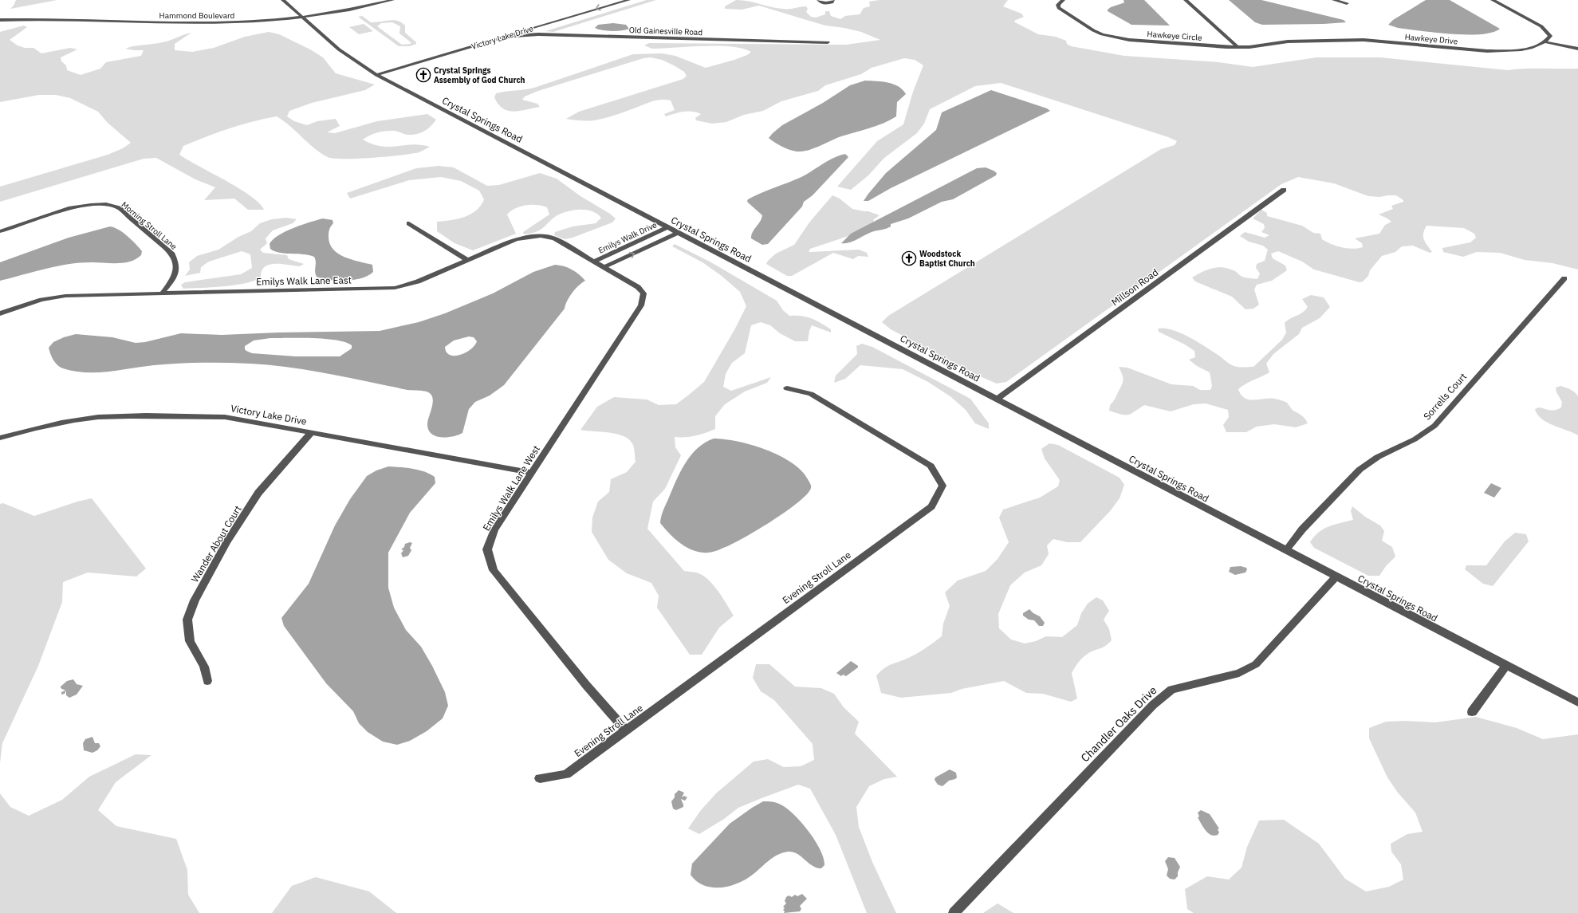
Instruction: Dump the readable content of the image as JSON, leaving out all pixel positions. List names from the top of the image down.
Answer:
{
  "streets": {
    "street": [
      "Hammond Boulevard",
      "Old Gainesville Road",
      "Hawkeye Circle",
      "Victory Lake Drive",
      "Hawkeye Drive",
      "Crystal Springs Road",
      "Morning Stroll Lane",
      "Emilys Walk Drive",
      "Emilys Walk Lane East",
      "Millson Road",
      "Sorrells Court",
      "Emilys Walk Lane West",
      "Wander About Court",
      "Evening Stroll Lane",
      "Chandler Oaks Drive"
    ]
  },
  "crossings": [
    ["Hammond Boulevard", "Crystal Springs Road"],
    ["Old Gainesville Road", "Victory Lake Drive"],
    ["Hawkeye Circle", "Hawkeye Drive"],
    ["Victory Lake Drive", "Crystal Springs Road"],
    ["Victory Lake Drive", "Emilys Walk Lane West"],
    ["Victory Lake Drive", "Wander About Court"],
    ["Crystal Springs Road", "Emilys Walk Drive"],
    ["Crystal Springs Road", "Millson Road"],
    ["Crystal Springs Road", "Sorrells Court"],
    ["Crystal Springs Road", "Chandler Oaks Drive"],
    ["Morning Stroll Lane", "Emilys Walk Lane East"],
    ["Emilys Walk Drive", "Emilys Walk Lane East"],
    ["Emilys Walk Drive", "Emilys Walk Lane West"],
    ["Emilys Walk Lane East", "Emilys Walk Lane West"],
    ["Emilys Walk Lane West", "Evening Stroll Lane"]
  ],
  "places": {
    "church": ["Crystal Springs Assembly of God Church", "Woodstock Baptist Church"]
  }
}
